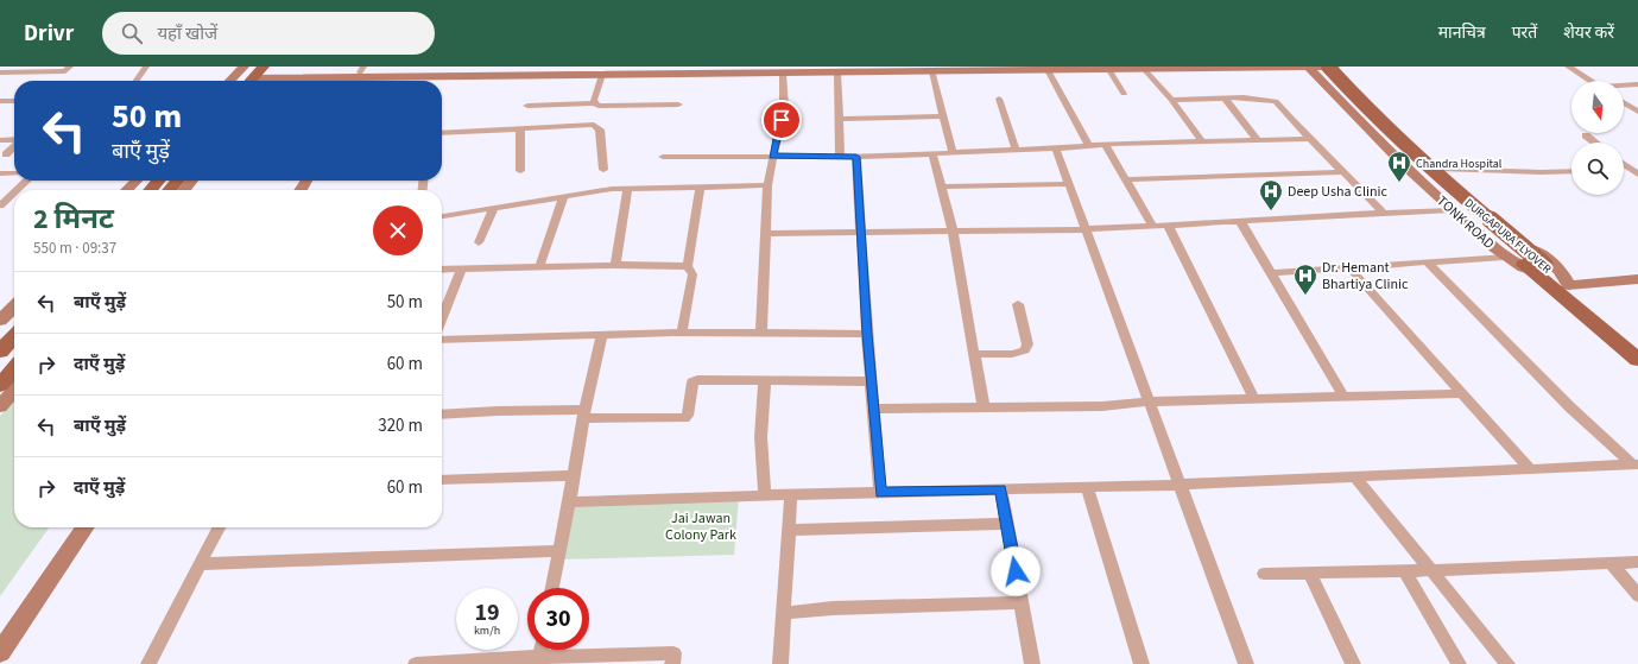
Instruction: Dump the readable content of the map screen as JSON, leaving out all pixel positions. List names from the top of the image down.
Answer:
{
  "streets": {
    "main road": ["TONK ROAD", "DURGAPURA FLYOVER"]
  },
  "crossings": [
    ["TONK ROAD", "DURGAPURA FLYOVER"]
  ],
  "parks": ["Jai Jawan Colony Park"],
  "places": {
    "hospital": ["Chandra Hospital", "Deep Usha Clinic", "Dr. Hemant Bhartiya Clinic"]
  },
  "north": "bottom",
  "page": {
    "header": "Drivr",
    "search": "यहाँ खोजें",
    "nav": ["मानचित्र", "परतें", "शेयर करें"],
    "turn": ["50 m", "बाएँ मुड़ें"],
    "heading": ["2 मिनट", "550 m · 09:37"],
    "list": [
      {
        "name": "बाएँ मुड़ें",
        "value": "50 m"
      },
      {
        "name": "दाएँ मुड़ें",
        "value": "60 m"
      },
      {
        "name": "बाएँ मुड़ें",
        "value": "320 m"
      },
      {
        "name": "दाएँ मुड़ें",
        "value": "60 m"
      }
    ],
    "speed": "19 km/h",
    "limit": "30"
  }
}
